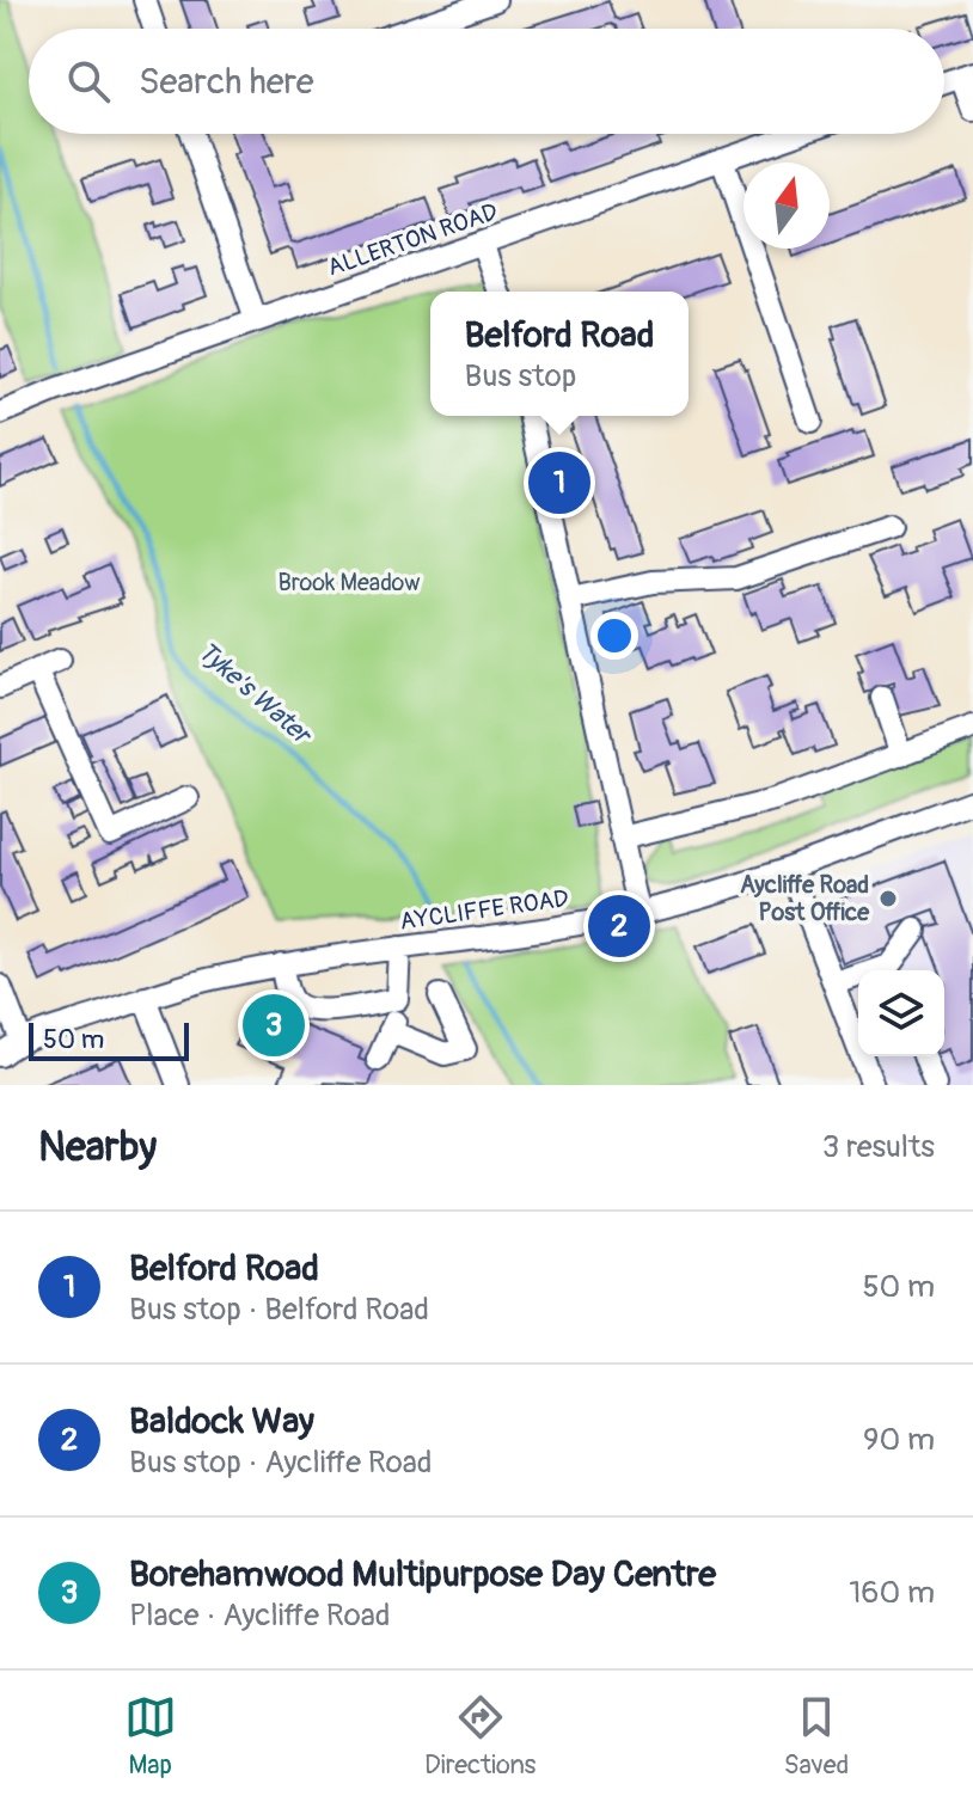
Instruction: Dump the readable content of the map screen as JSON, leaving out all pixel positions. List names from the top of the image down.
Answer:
{
  "streets": {
    "street": ["ALLERTON ROAD", "AYCLIFFE ROAD"]
  },
  "water": ["Tyke's Water"],
  "parks": ["Brook Meadow"],
  "places": ["Aycliffe Road Post Office"],
  "scale_bar": "50 m",
  "north": "top",
  "page": {
    "search": "Search here",
    "popup": ["Belford Road", "Bus stop"],
    "pins": ["1", "2", "3"],
    "scale": "50 m",
    "heading": ["Nearby", "3 results"],
    "list": [
      {
        "mark": "1",
        "name": "Belford Road",
        "note": "Bus stop · Belford Road",
        "value": "50 m"
      },
      {
        "mark": "2",
        "name": "Baldock Way",
        "note": "Bus stop · Aycliffe Road",
        "value": "90 m"
      },
      {
        "mark": "3",
        "name": "Borehamwood Multipurpose Day Centre",
        "note": "Place · Aycliffe Road",
        "value": "160 m"
      }
    ],
    "nav": ["Map", "Directions", "Saved"]
  }
}
